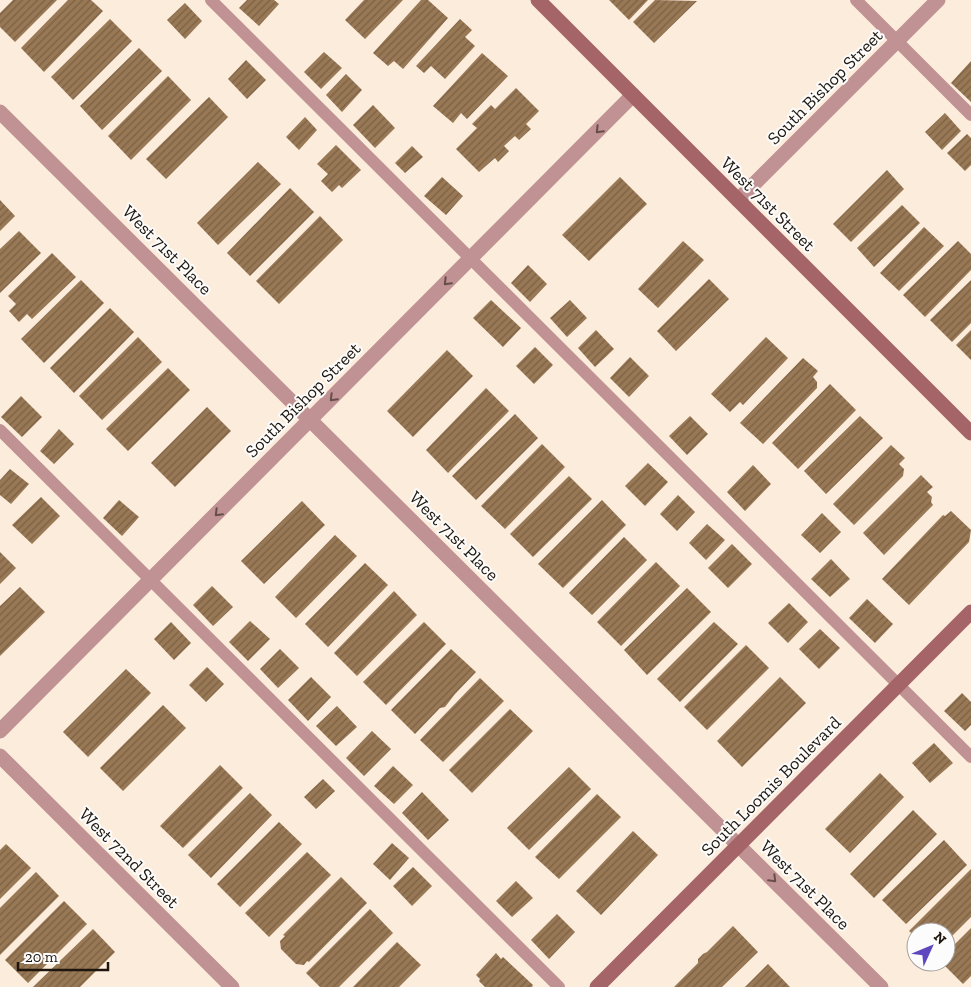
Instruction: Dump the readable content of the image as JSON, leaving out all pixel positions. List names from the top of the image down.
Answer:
{
  "streets": {
    "main road": ["West 71st Street", "South Loomis Boulevard"],
    "street": ["South Bishop Street", "West 71st Place", "West 72nd Street"]
  },
  "crossings": [
    ["South Bishop Street", "West 71st Street"],
    ["South Bishop Street", "West 71st Place"],
    ["West 71st Place", "South Loomis Boulevard"]
  ],
  "one_way": ["South Bishop Street"],
  "scale_bar": "20 m",
  "north": "top right"
}
